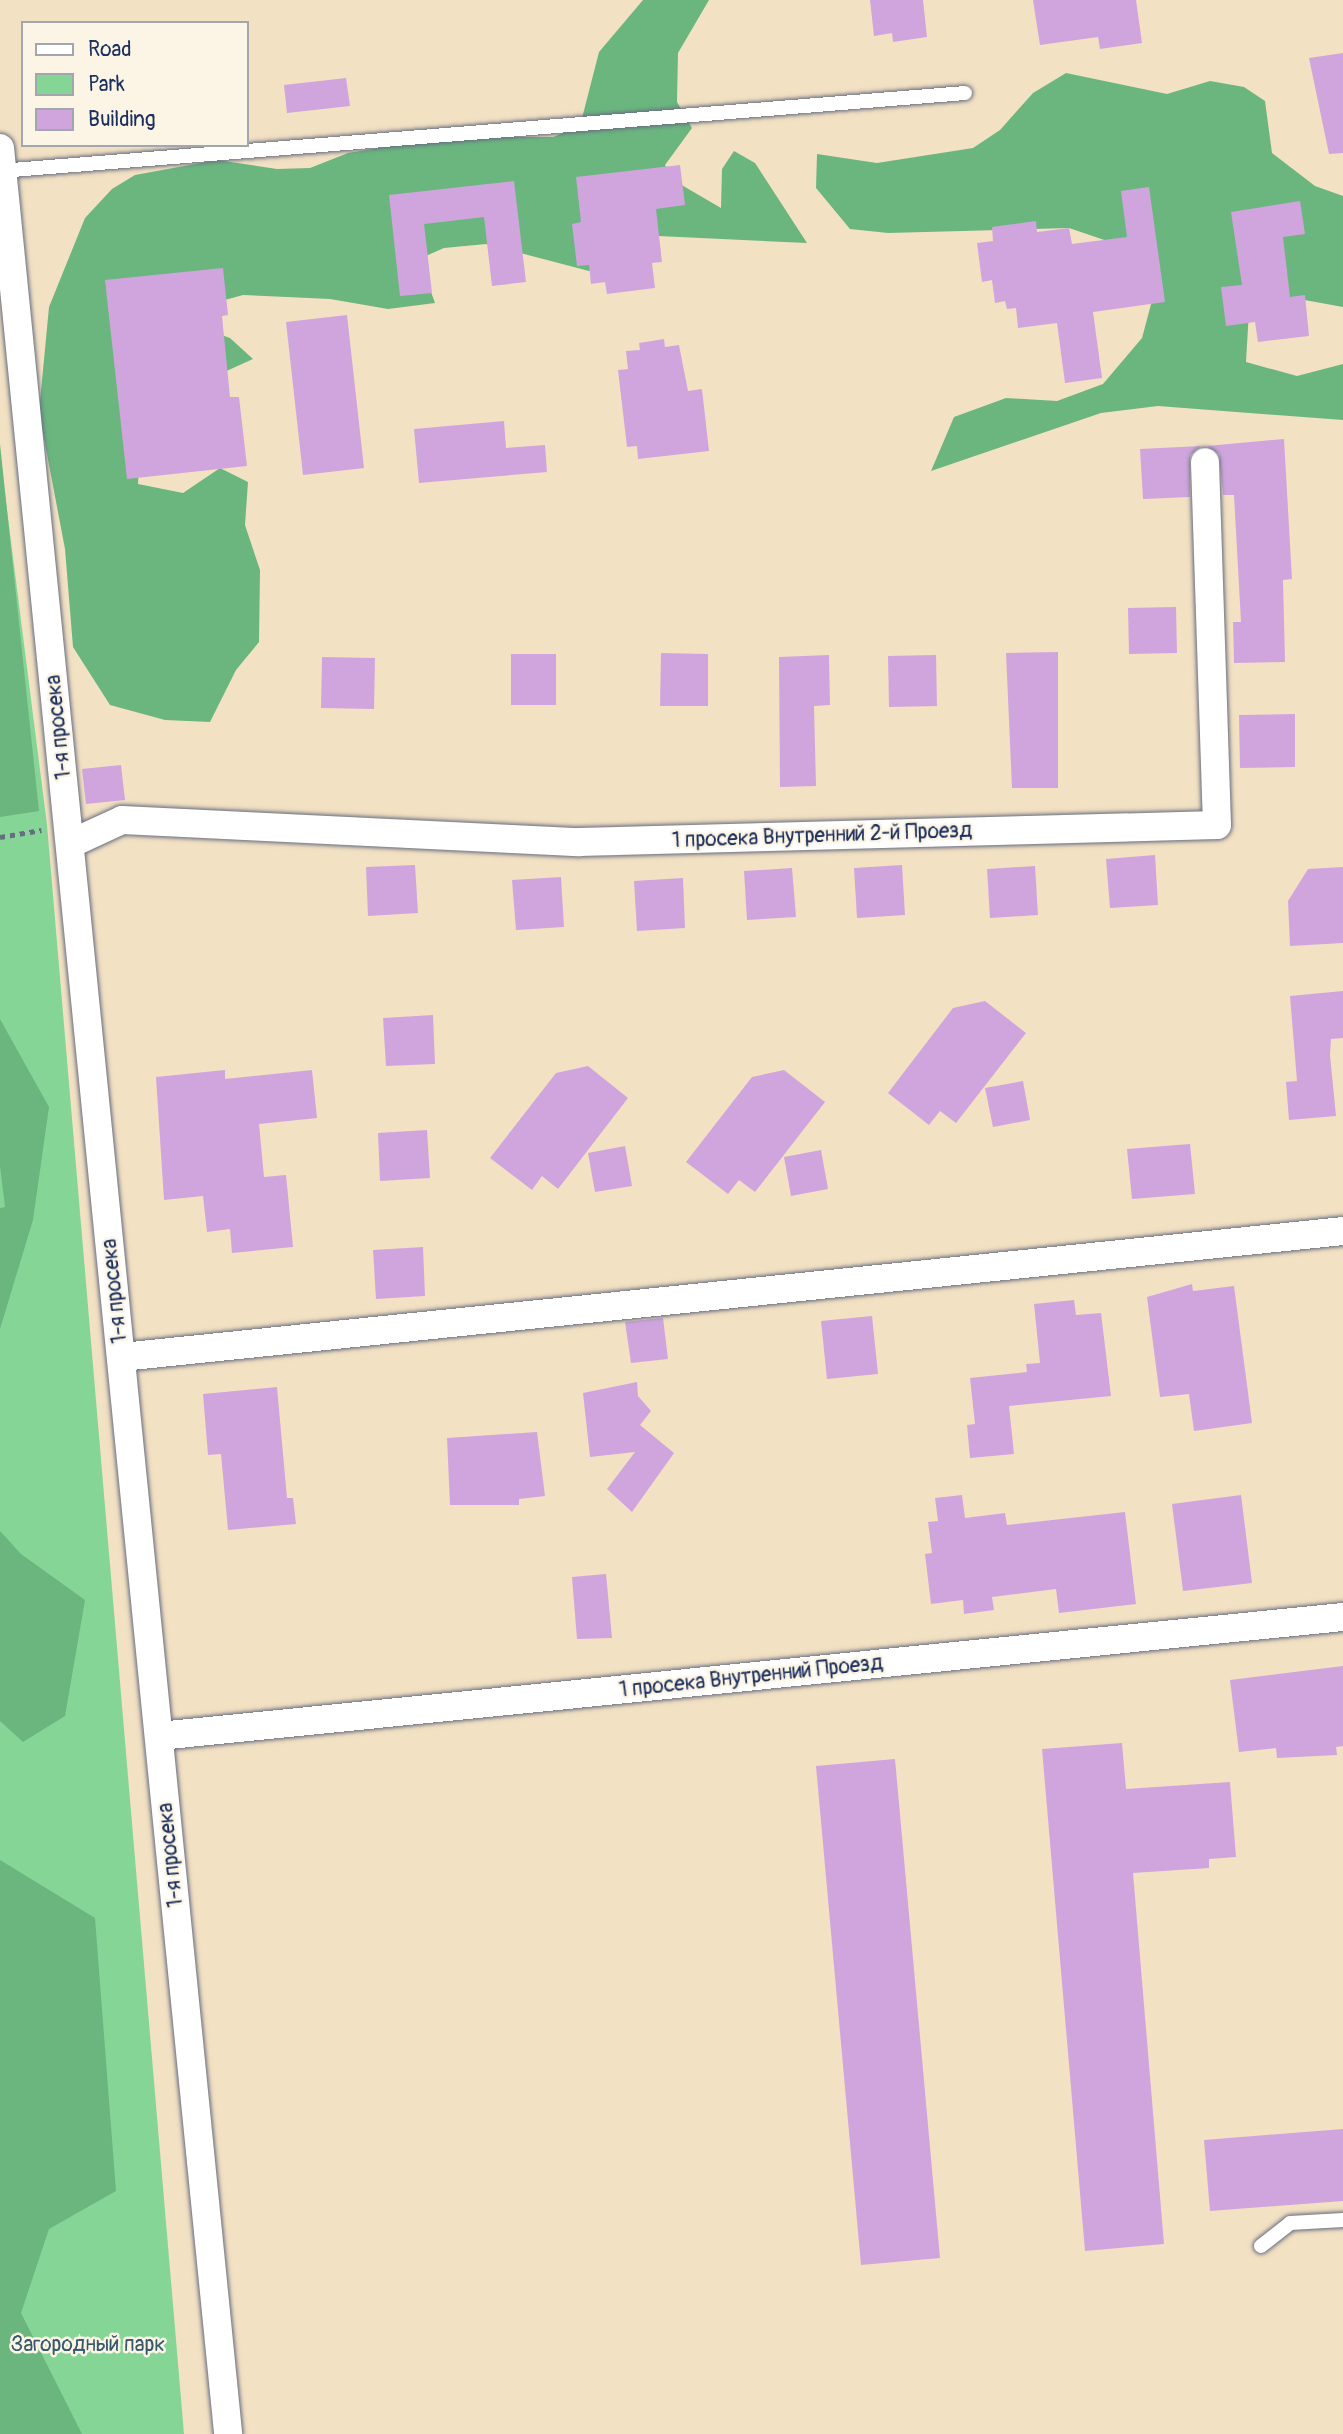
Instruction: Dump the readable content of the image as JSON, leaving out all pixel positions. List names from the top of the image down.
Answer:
{
  "streets": {
    "street": ["1-я просека", "1 просека Внутренний 2-й Проезд", "1 просека Внутренний Проезд"]
  },
  "crossings": [
    ["1-я просека", "1 просека Внутренний 2-й Проезд"],
    ["1-я просека", "1 просека Внутренний Проезд"]
  ],
  "parks": ["Загородный парк"],
  "legend": ["Road", "Park", "Building"]
}
